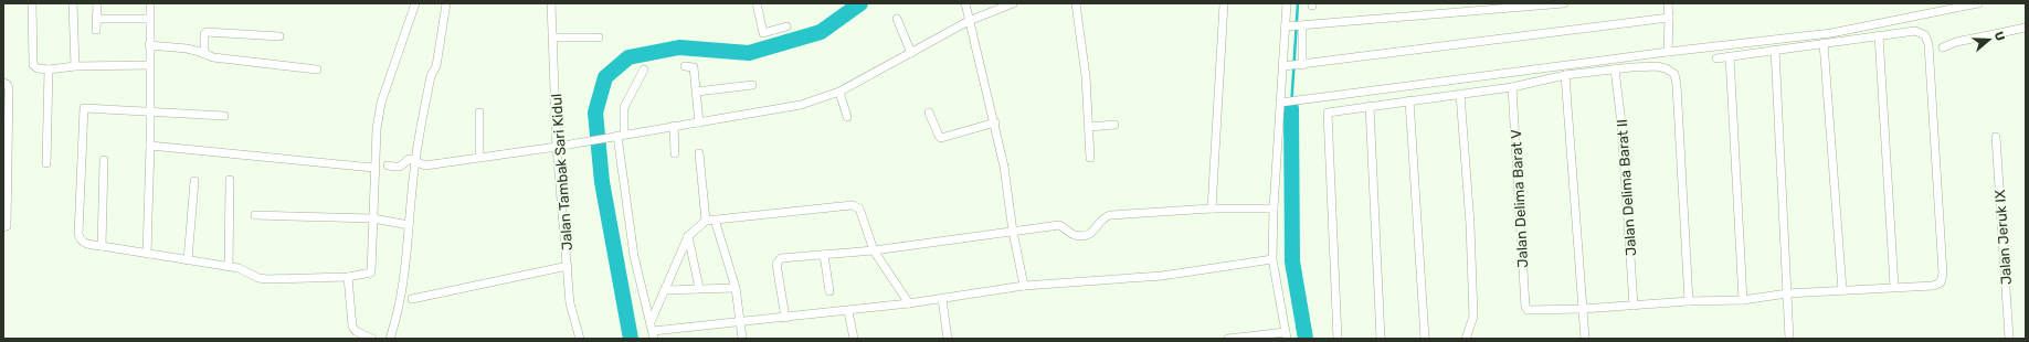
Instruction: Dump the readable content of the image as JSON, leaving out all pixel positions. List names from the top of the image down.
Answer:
{
  "streets": {
    "street": [
      "Jalan Tambak Sari Kidul",
      "Jalan Delima Barat II",
      "Jalan Delima Barat V",
      "Jalan Jeruk IX"
    ]
  },
  "north": "right"
}
